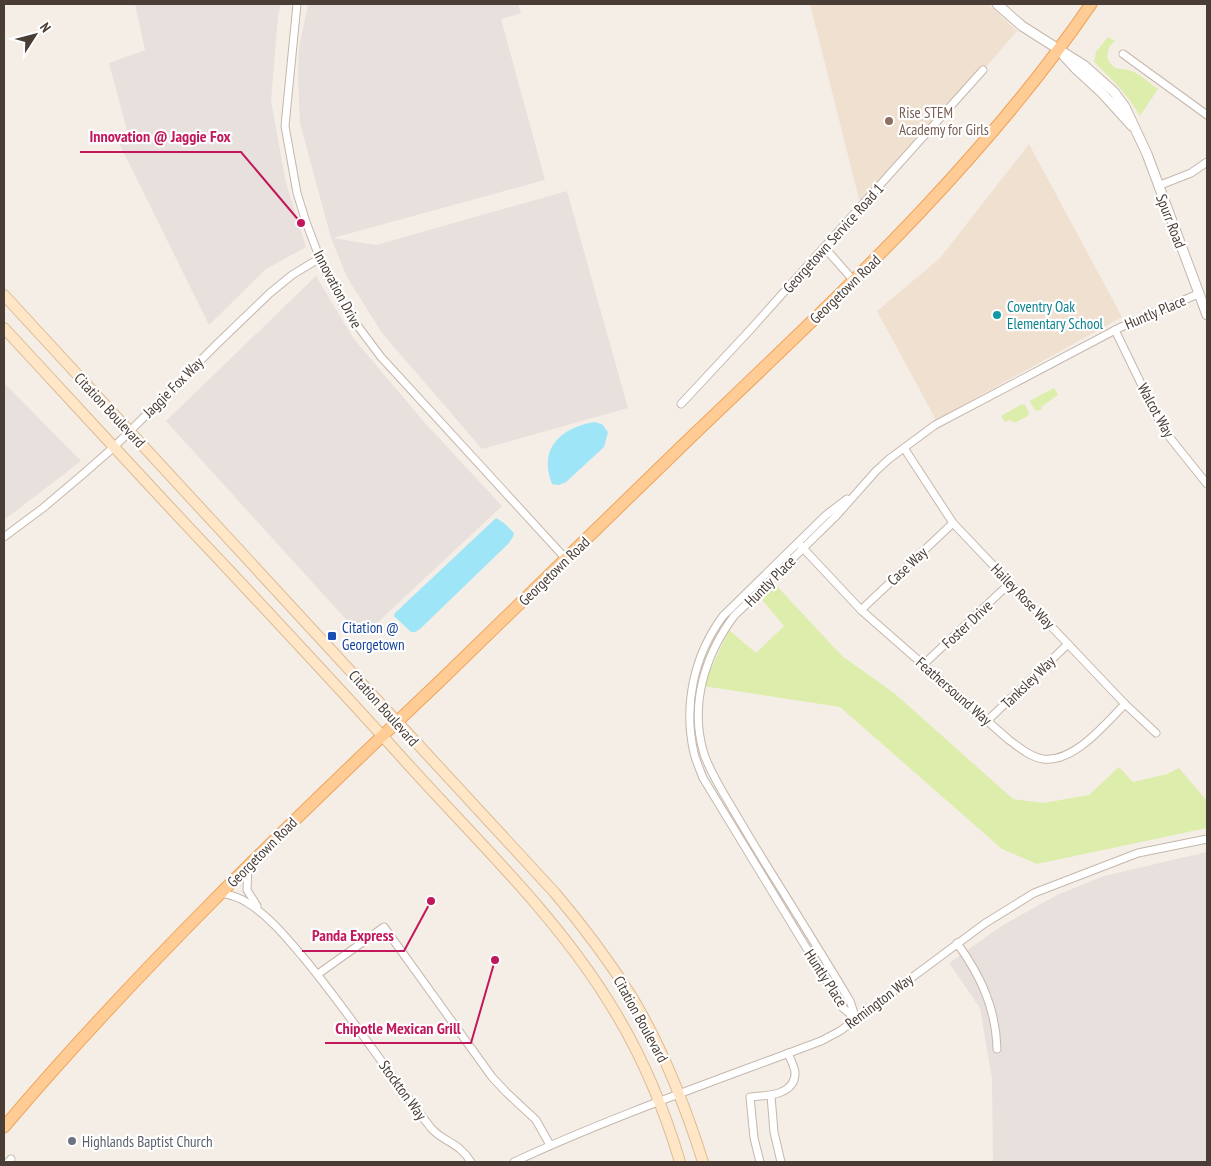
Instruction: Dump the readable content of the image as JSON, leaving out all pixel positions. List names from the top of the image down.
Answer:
{
  "streets": {
    "main road": ["Georgetown Road", "Citation Boulevard"],
    "street": [
      "Spurr Road",
      "Georgetown Service Road 1",
      "Innovation Drive",
      "Huntly Place",
      "Jaggie Fox Way",
      "Walcot Way",
      "Case Way",
      "Hailey Rose Way",
      "Foster Drive",
      "Tanksley Way",
      "Feathersound Way",
      "Remington Way",
      "Stockton Way"
    ]
  },
  "crossings": [
    ["Spurr Road", "Georgetown Road"],
    ["Spurr Road", "Huntly Place"],
    ["Innovation Drive", "Georgetown Road"],
    ["Innovation Drive", "Jaggie Fox Way"],
    ["Georgetown Road", "Citation Boulevard"],
    ["Georgetown Road", "Stockton Way"],
    ["Huntly Place", "Walcot Way"],
    ["Huntly Place", "Hailey Rose Way"],
    ["Huntly Place", "Feathersound Way"],
    ["Huntly Place", "Remington Way"],
    ["Jaggie Fox Way", "Citation Boulevard"],
    ["Citation Boulevard", "Remington Way"],
    ["Case Way", "Hailey Rose Way"],
    ["Case Way", "Feathersound Way"],
    ["Hailey Rose Way", "Foster Drive"],
    ["Hailey Rose Way", "Tanksley Way"],
    ["Hailey Rose Way", "Feathersound Way"],
    ["Foster Drive", "Feathersound Way"],
    ["Tanksley Way", "Feathersound Way"]
  ],
  "places": {
    "other": [
      "Rise STEM Academy for Girls",
      "Innovation @ Jaggie Fox",
      "Coventry Oak Elementary School",
      "Panda Express",
      "Chipotle Mexican Grill",
      "Highlands Baptist Church"
    ],
    "transit": ["Citation @ Georgetown"]
  },
  "north": "top right"
}
